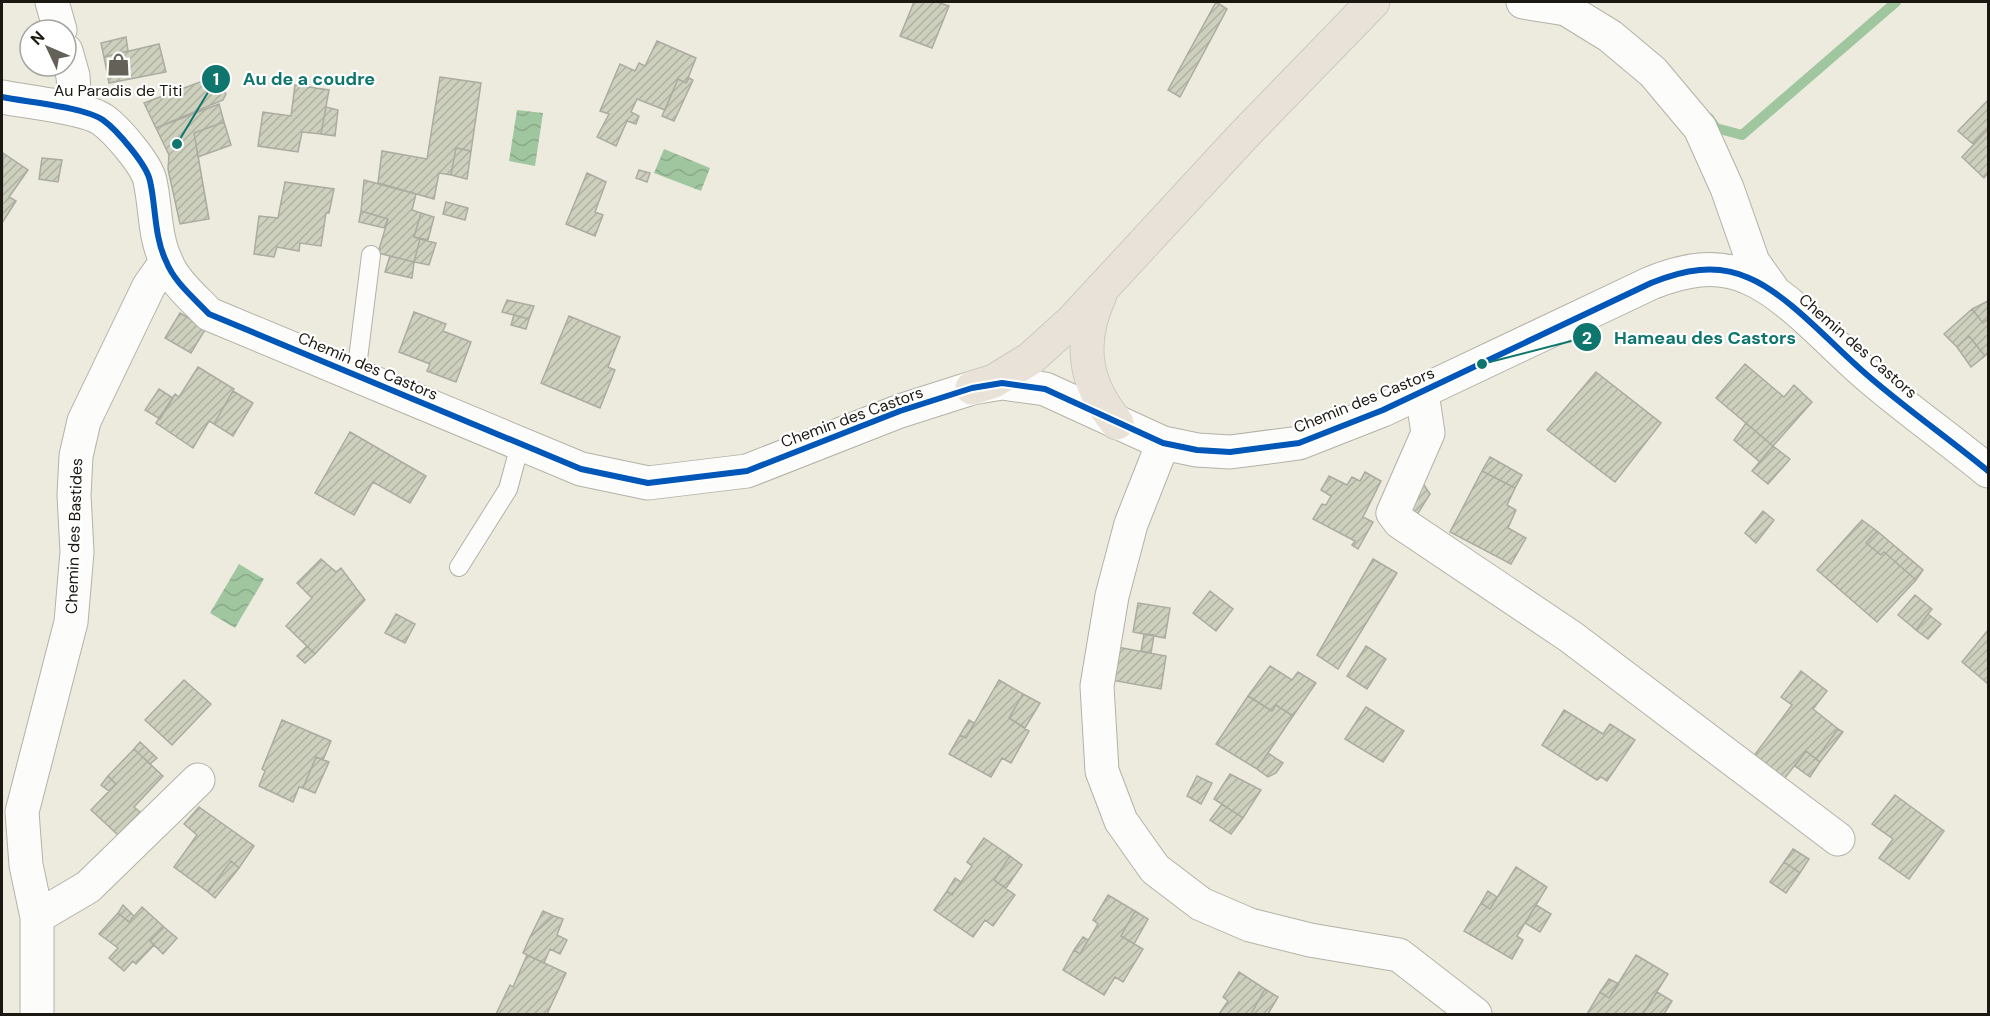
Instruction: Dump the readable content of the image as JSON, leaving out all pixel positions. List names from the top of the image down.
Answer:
{
  "streets": {
    "street": ["Chemin des Castors", "Chemin des Bastides"]
  },
  "crossings": [
    ["Chemin des Castors", "Chemin des Bastides"]
  ],
  "places": {
    "shop": ["Au Paradis de Titi"],
    "other": ["Au de a coudre", "Hameau des Castors"]
  },
  "north": "top left"
}
